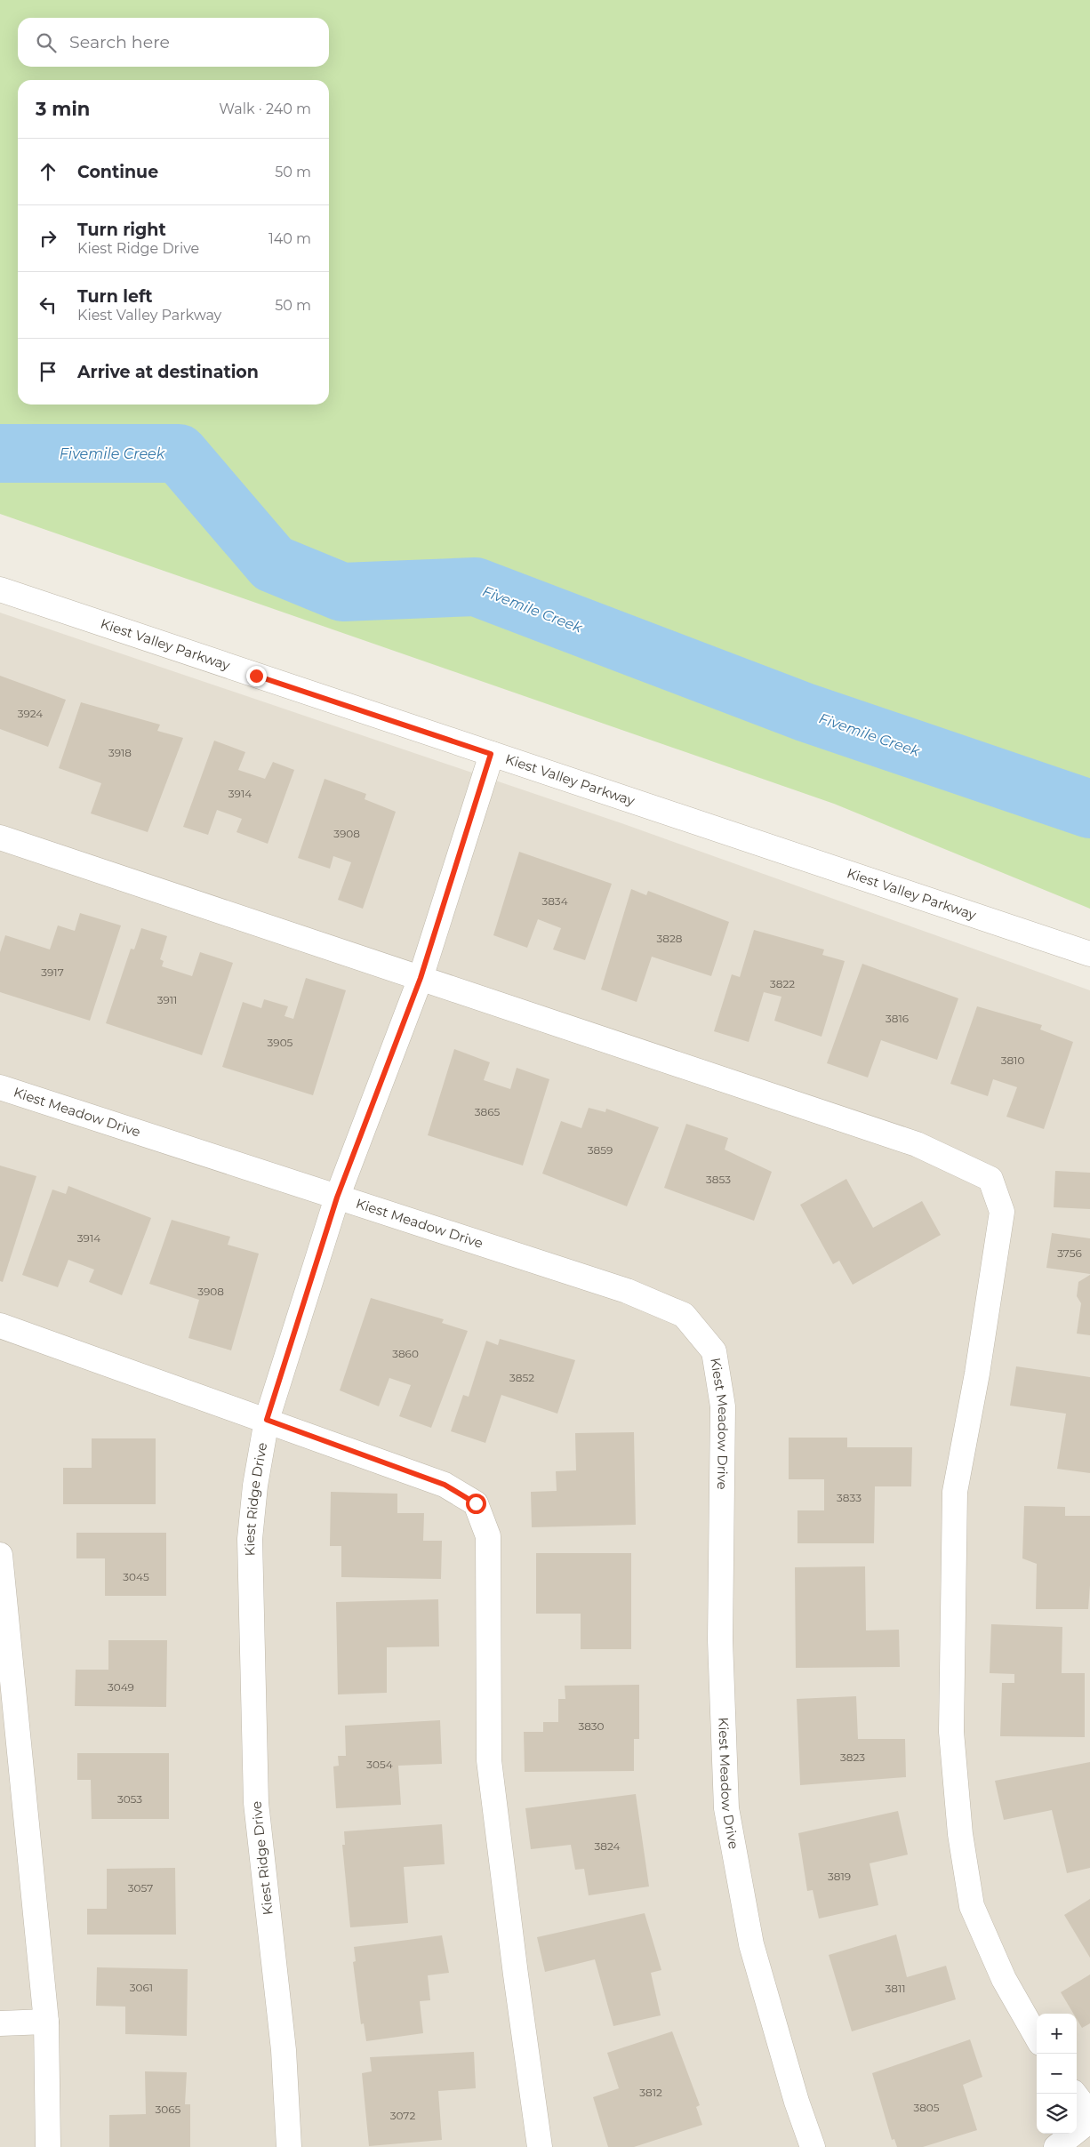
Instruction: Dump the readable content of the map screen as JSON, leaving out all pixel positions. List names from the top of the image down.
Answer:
{
  "streets": {
    "street": ["Kiest Valley Parkway", "Kiest Meadow Drive", "Kiest Ridge Drive"]
  },
  "crossings": [
    ["Kiest Valley Parkway", "Kiest Ridge Drive"],
    ["Kiest Meadow Drive", "Kiest Ridge Drive"]
  ],
  "water": ["Fivemile Creek"],
  "house_numbers": [
    "3924",
    "3918",
    "3914",
    "3908",
    "3834",
    "3828",
    "3917",
    "3822",
    "3911",
    "3816",
    "3905",
    "3810",
    "3865",
    "3859",
    "3853",
    "3914",
    "3756",
    "3908",
    "3860",
    "3852",
    "3833",
    "3045",
    "3049",
    "3830",
    "3823",
    "3054",
    "3053",
    "3824",
    "3819",
    "3057",
    "3061",
    "3811",
    "3812",
    "3805",
    "3065",
    "3072"
  ],
  "page": {
    "search": "Search here",
    "heading": ["3 min", "Walk · 240 m"],
    "list": [
      ["Continue", "50 m"],
      ["Turn right", "Kiest Ridge Drive", "140 m"],
      ["Turn left", "Kiest Valley Parkway", "50 m"],
      "Arrive at destination"
    ],
    "map_buttons": ["+", "−"]
  }
}
